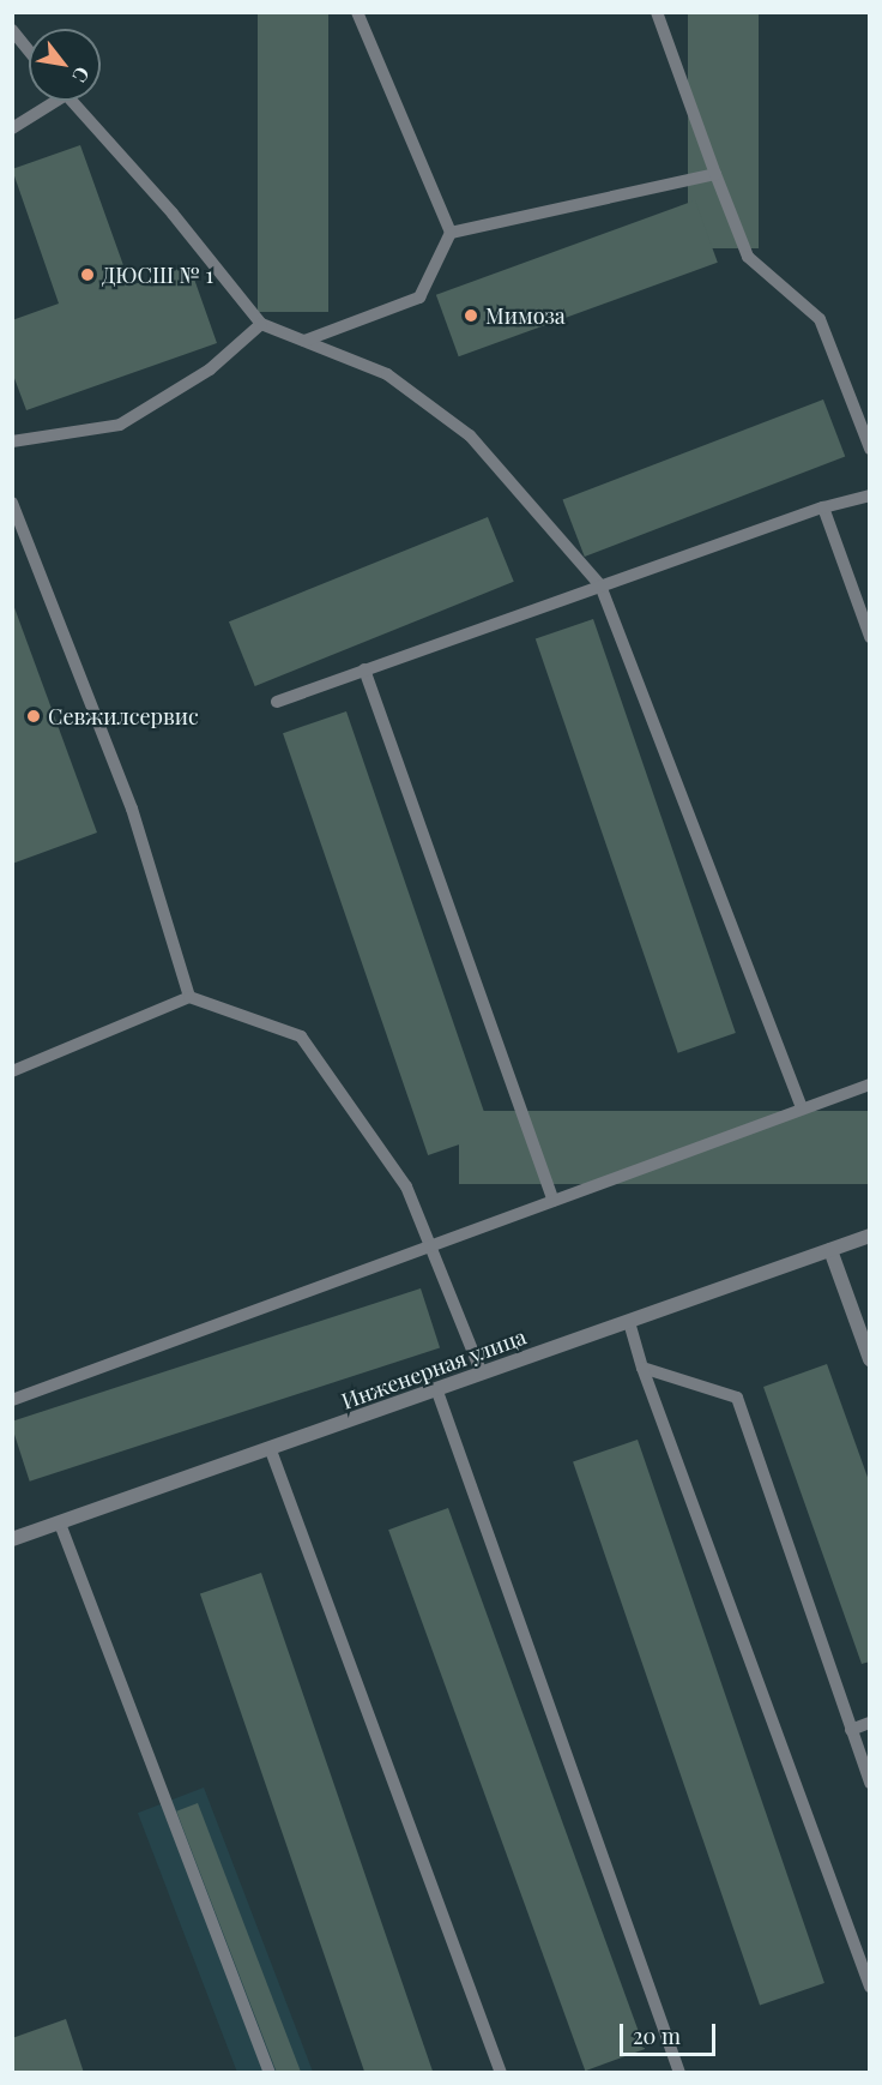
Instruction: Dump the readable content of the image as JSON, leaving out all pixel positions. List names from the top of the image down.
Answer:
{
  "streets": {
    "street": ["Инженерная улица"]
  },
  "places": ["ДЮСШ № 1", "Мимоза", "Севжилсервис"],
  "scale_bar": "20 m",
  "north": "bottom right"
}
